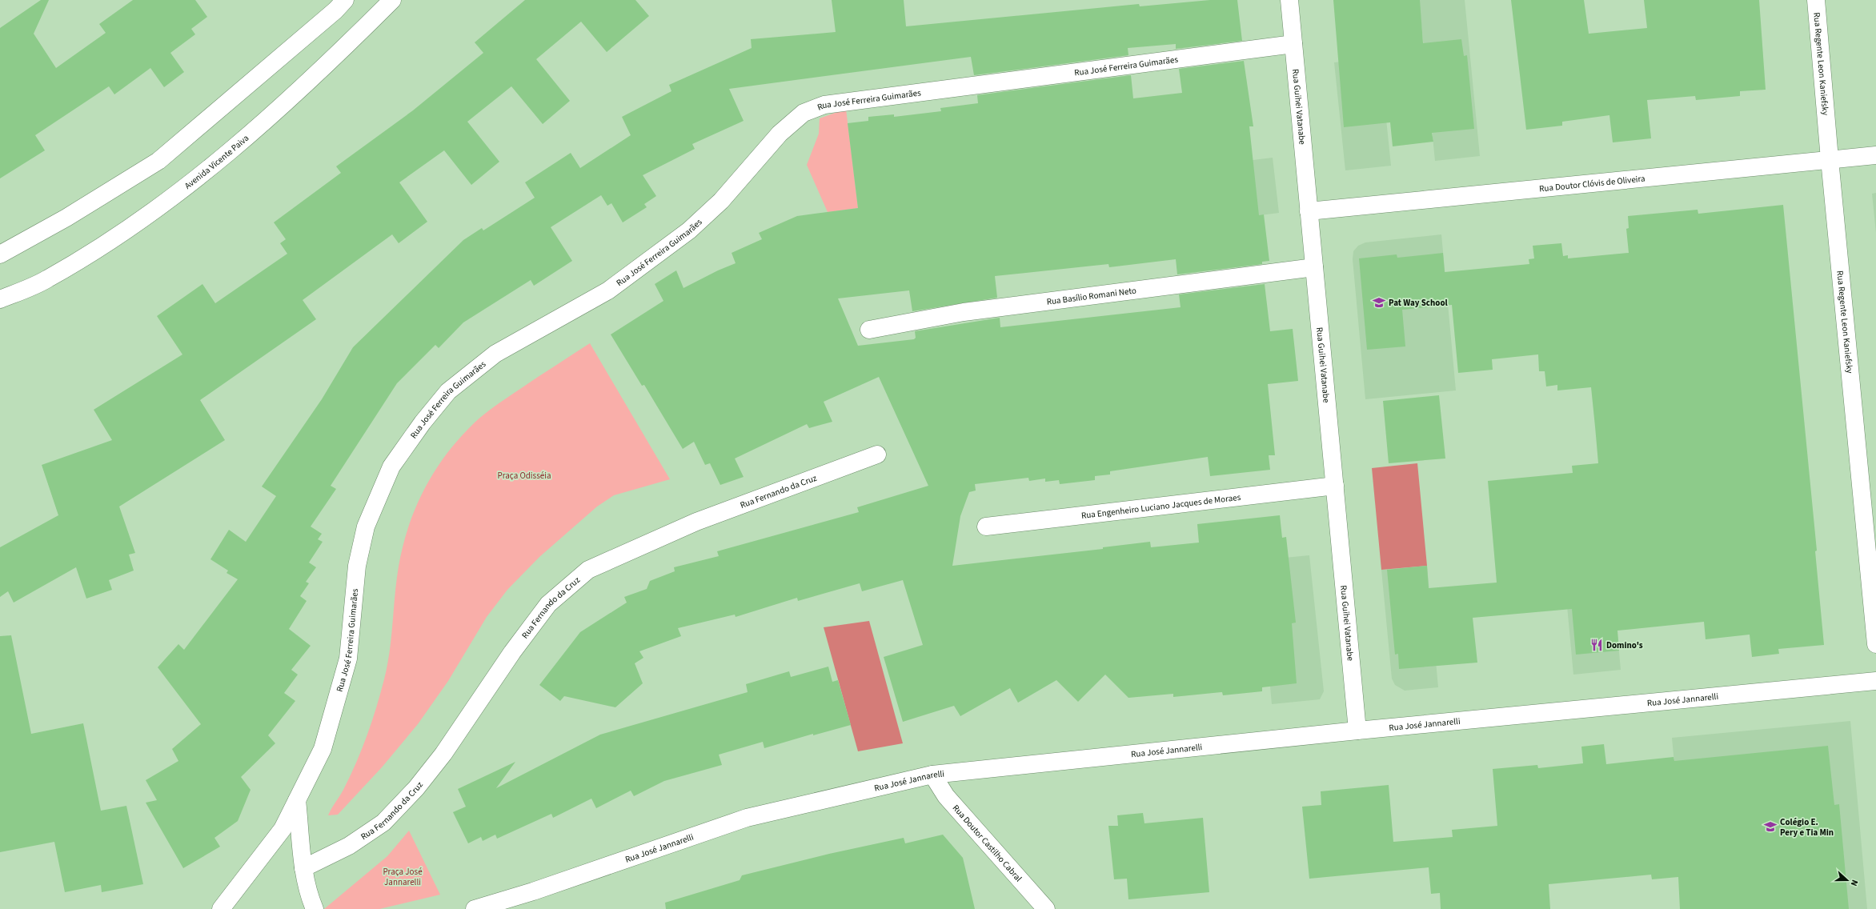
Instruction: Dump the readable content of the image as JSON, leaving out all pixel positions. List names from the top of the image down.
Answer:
{
  "streets": {
    "street": [
      "Rua Regente Leon Kaniefsky",
      "Rua José Ferreira Guimarães",
      "Rua Guihei Vatanabe",
      "Avenida Vicente Paiva",
      "Rua Doutor Clóvis de Oliveira",
      "Rua Basílio Romani Neto",
      "Rua Fernando da Cruz",
      "Rua Engenheiro Luciano Jacques de Moraes",
      "Rua José Jannarelli",
      "Rua Doutor Castilho Cabral"
    ]
  },
  "crossings": [
    ["Rua Regente Leon Kaniefsky", "Rua Doutor Clóvis de Oliveira"],
    ["Rua José Ferreira Guimarães", "Rua Guihei Vatanabe"],
    ["Rua Guihei Vatanabe", "Rua Doutor Clóvis de Oliveira"],
    ["Rua Guihei Vatanabe", "Rua Basílio Romani Neto"],
    ["Rua Guihei Vatanabe", "Rua Engenheiro Luciano Jacques de Moraes"],
    ["Rua Guihei Vatanabe", "Rua José Jannarelli"],
    ["Rua José Jannarelli", "Rua Doutor Castilho Cabral"]
  ],
  "parks": ["Praça Odisséia", "Praça José Jannarelli"],
  "places": {
    "school or university": ["Pat Way School", "Colégio E. Pery e Tia Min"],
    "restaurant": ["Domino's"]
  },
  "north": "right"
}
